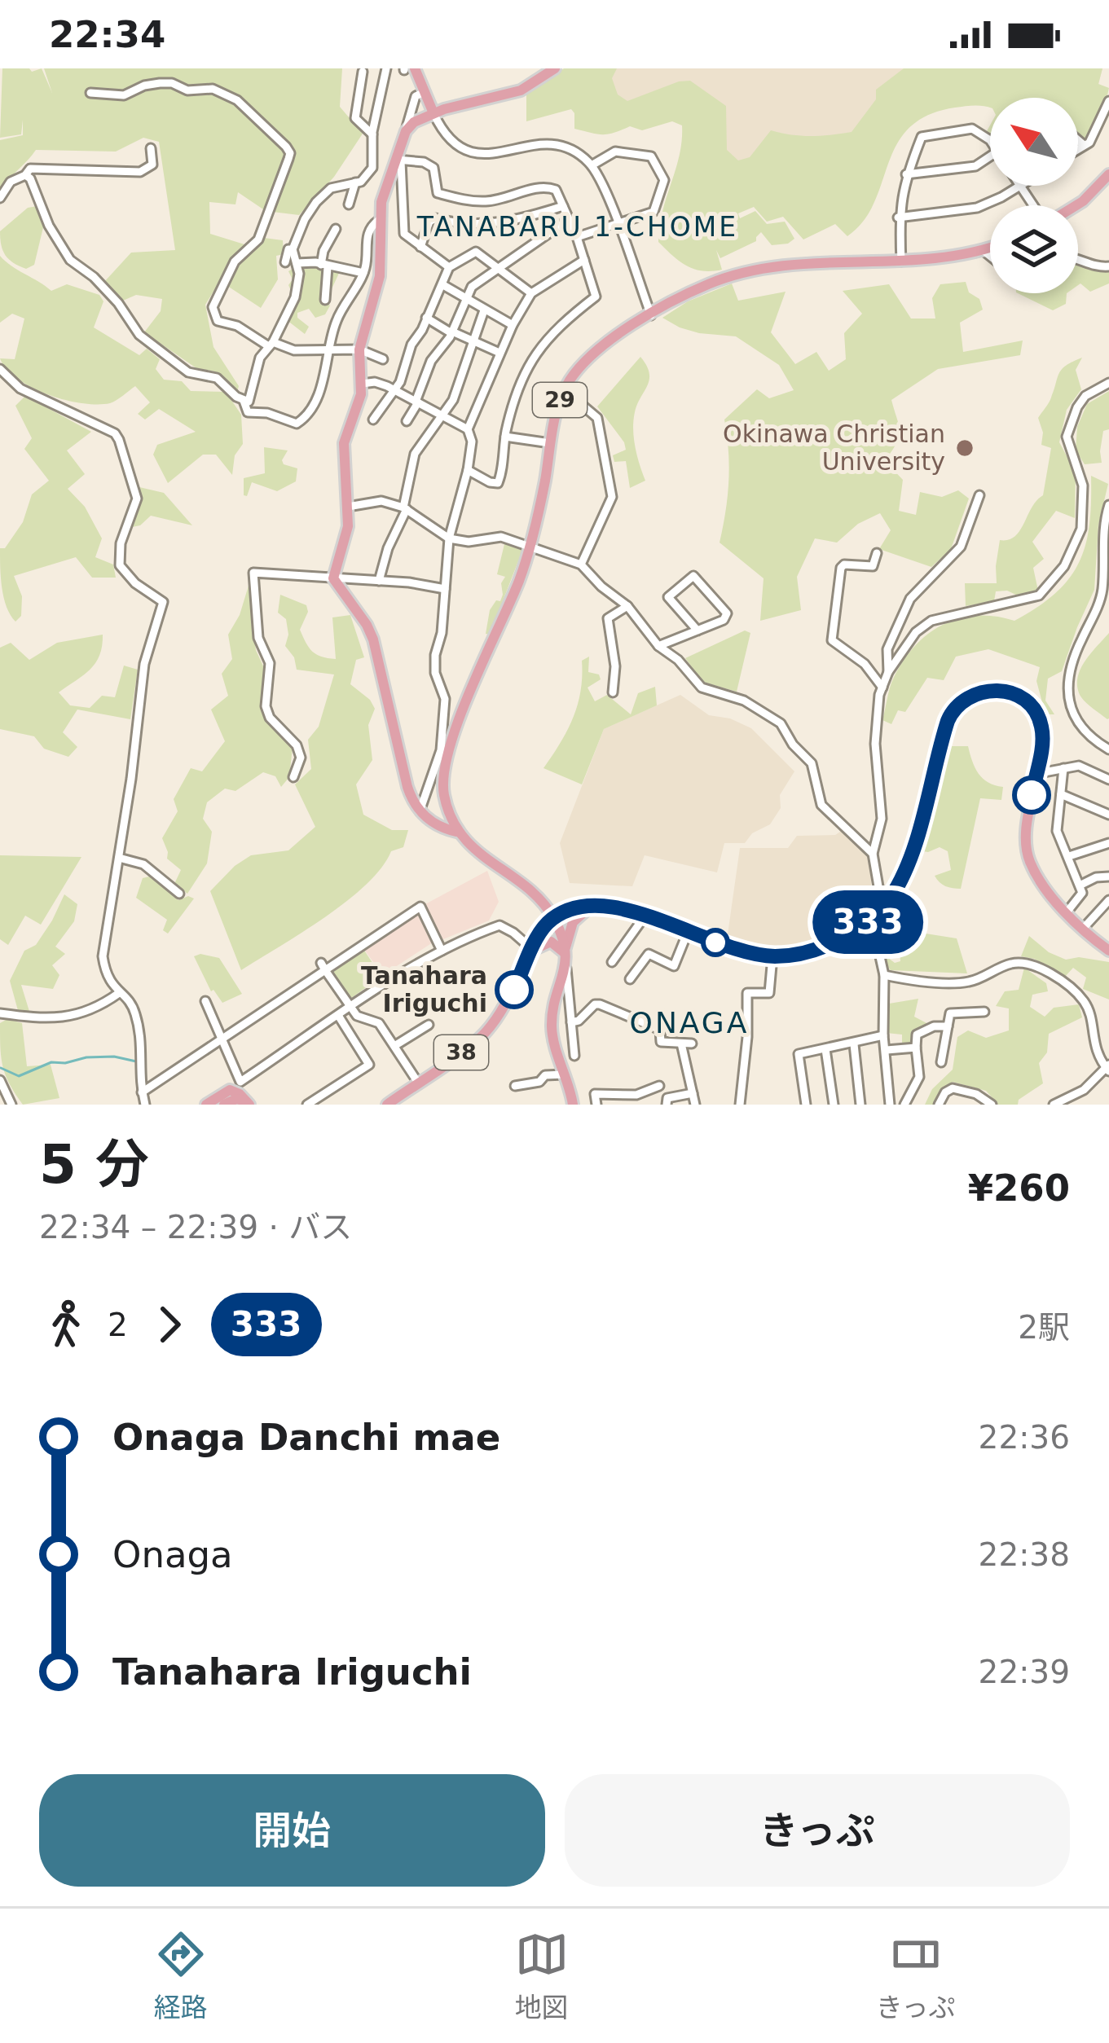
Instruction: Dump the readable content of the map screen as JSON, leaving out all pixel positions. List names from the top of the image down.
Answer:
{
  "streets": {
    "main road": ["29", "38"]
  },
  "districts": ["TANABARU 1-CHOME", "ONAGA"],
  "places": ["Okinawa Christian University", "Tanahara Iriguchi"],
  "lines": ["bus line 333"],
  "north": "top left",
  "page": {
    "status": "22:34",
    "on_map": "333",
    "heading": ["5 分", "22:34 – 22:39 · バス", "¥260"],
    "legs": ["2", "333", "2駅"],
    "list": [
      {
        "name": "Onaga Danchi mae",
        "value": "22:36"
      },
      {
        "name": "Onaga",
        "value": "22:38"
      },
      {
        "name": "Tanahara Iriguchi",
        "value": "22:39"
      }
    ],
    "buttons": ["開始", "きっぷ"],
    "tabs": ["経路", "地図", "きっぷ"]
  }
}
